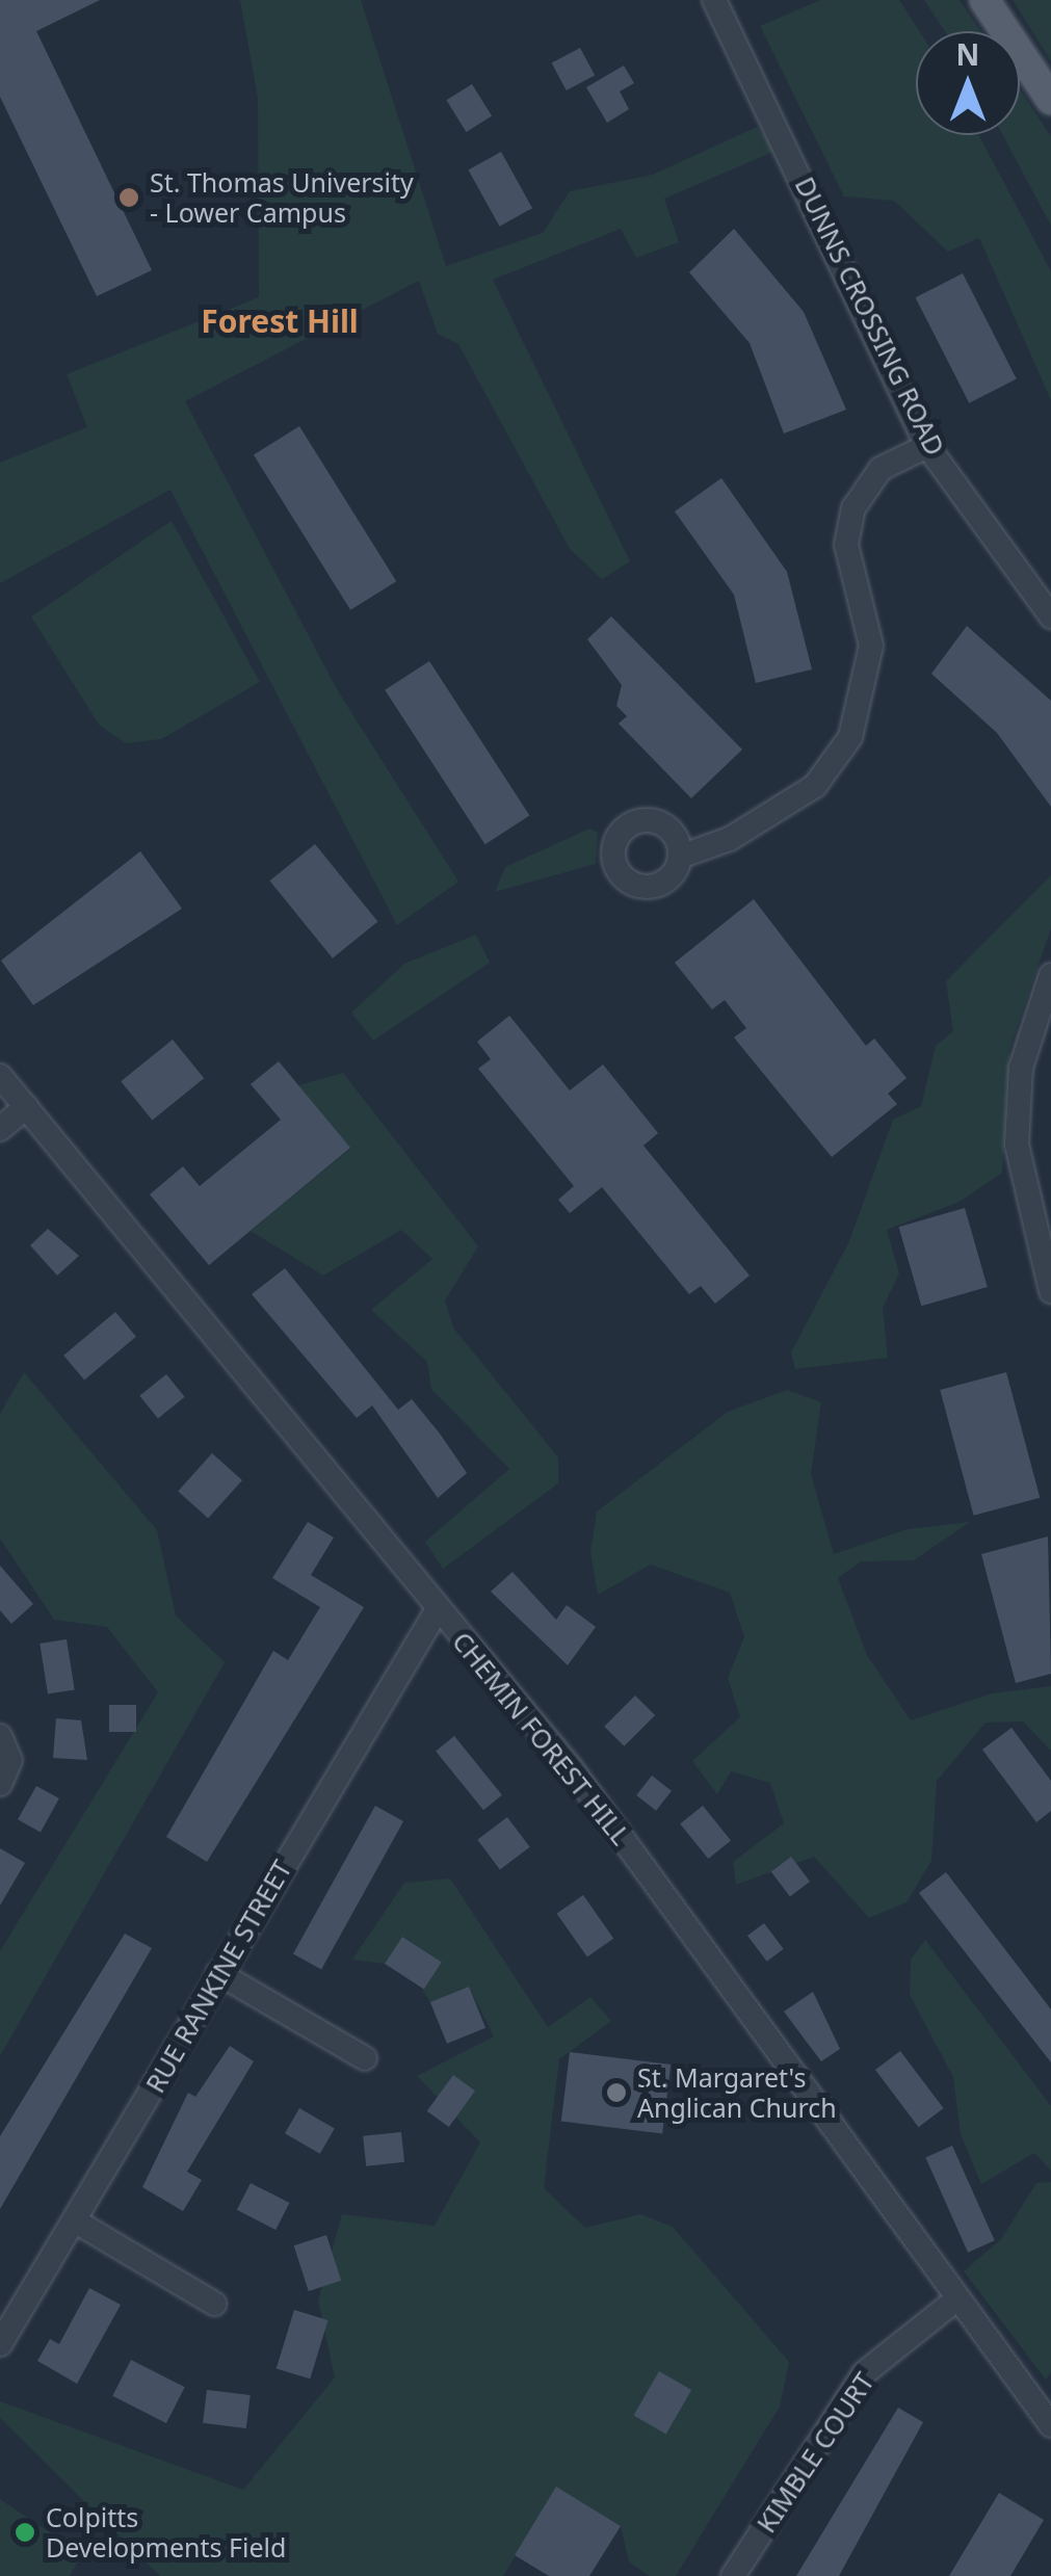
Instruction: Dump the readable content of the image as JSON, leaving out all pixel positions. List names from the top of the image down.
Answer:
{
  "streets": {
    "street": [
      "DUNNS CROSSING ROAD",
      "CHEMIN FOREST HILL",
      "RUE RANKINE STREET",
      "KIMBLE COURT"
    ]
  },
  "crossings": [
    ["CHEMIN FOREST HILL", "RUE RANKINE STREET"],
    ["CHEMIN FOREST HILL", "KIMBLE COURT"]
  ],
  "districts": ["Forest Hill"],
  "places": ["St. Thomas University - Lower Campus", "St. Margaret's Anglican Church", "Colpitts Developments Field"],
  "north": "top"
}
